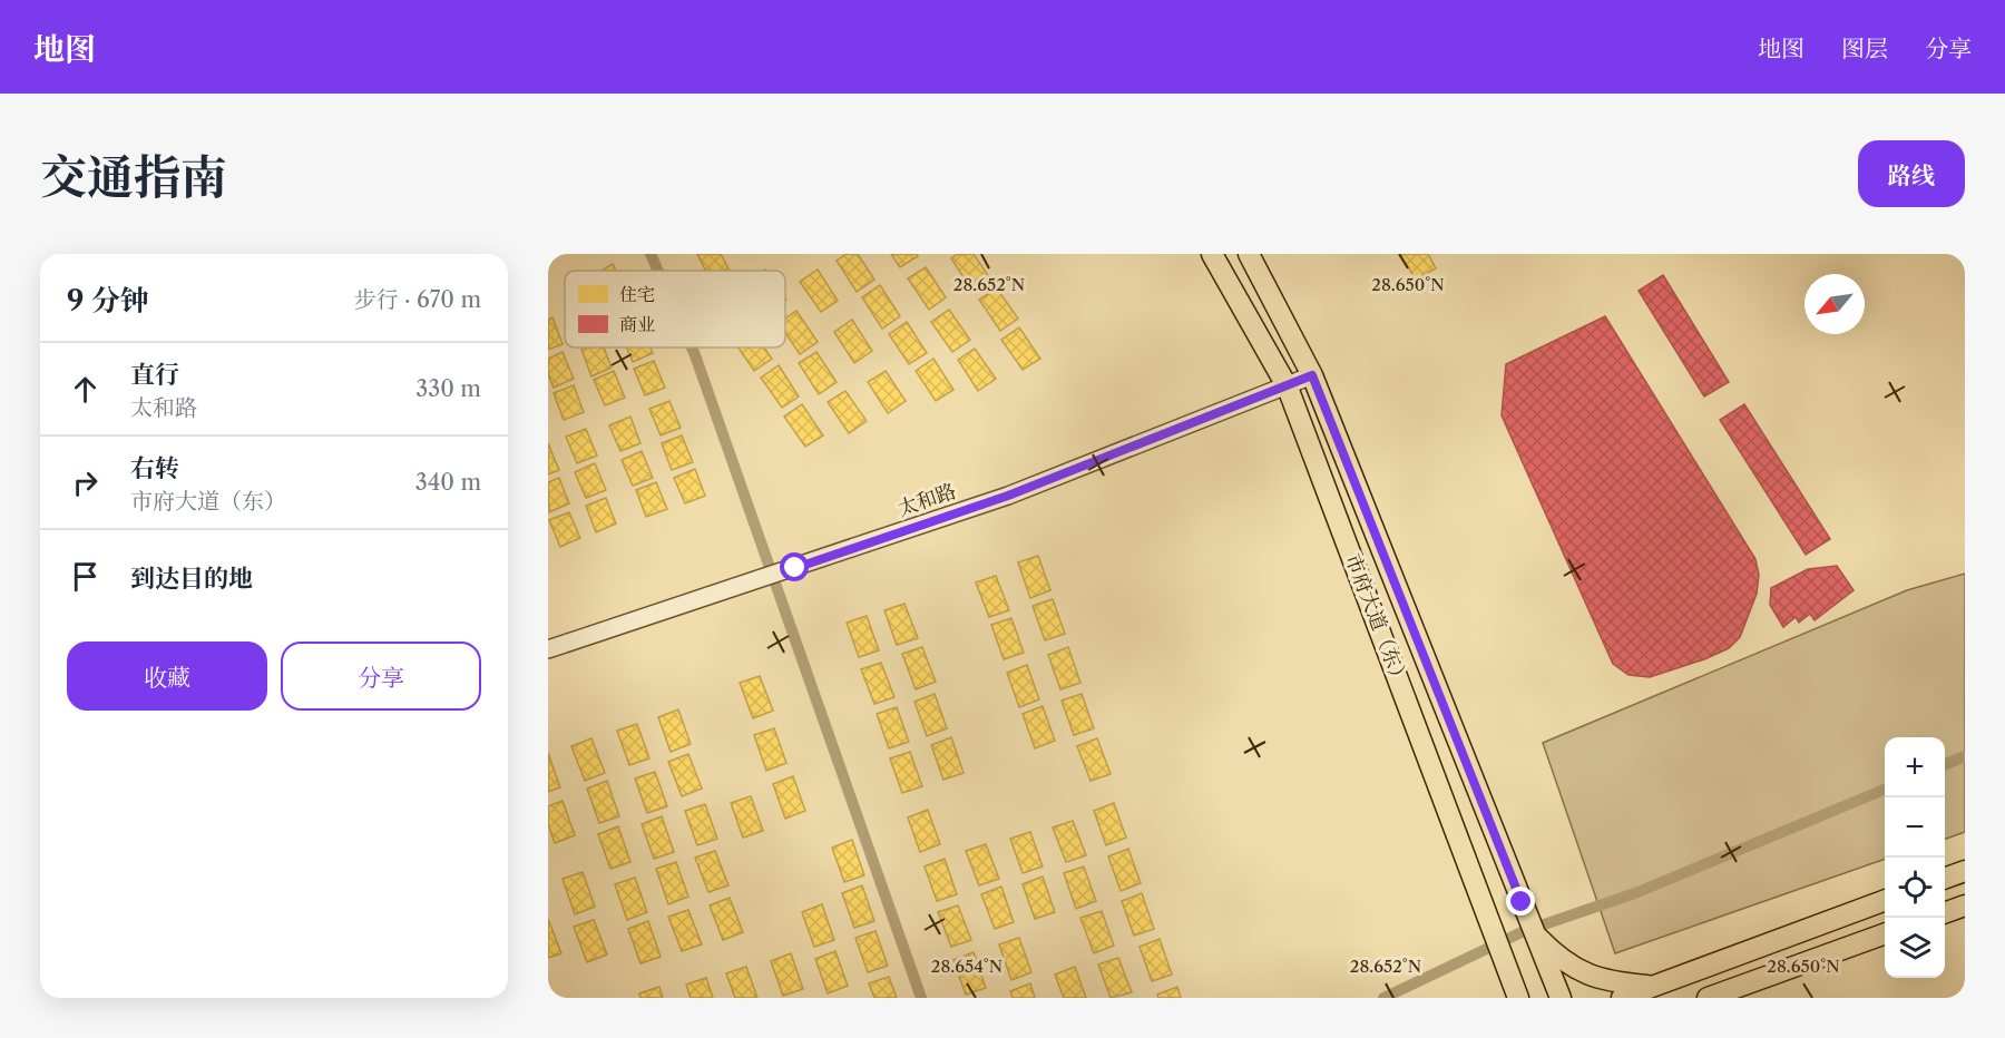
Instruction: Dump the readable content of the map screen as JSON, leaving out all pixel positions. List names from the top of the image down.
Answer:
{
  "streets": {
    "main road": ["市府大道（东）"],
    "street": ["太和路"]
  },
  "crossings": [
    ["太和路", "市府大道（东）"]
  ],
  "legend": ["住宅", "商业"],
  "north": "bottom left",
  "page": {
    "header": "地图",
    "nav": ["地图", "图层", "分享"],
    "title": "交通指南",
    "buttons": [
      "路线",
      ["收藏", "分享"]
    ],
    "heading": ["9 分钟", "步行 · 670 m"],
    "list": [
      ["直行", "太和路", "330 m"],
      ["右转", "市府大道（东）", "340 m"],
      "到达目的地"
    ],
    "map_buttons": ["+", "−"]
  },
  "coordinates": ["28.652°N", "28.650°N", "28.654°N"]
}
